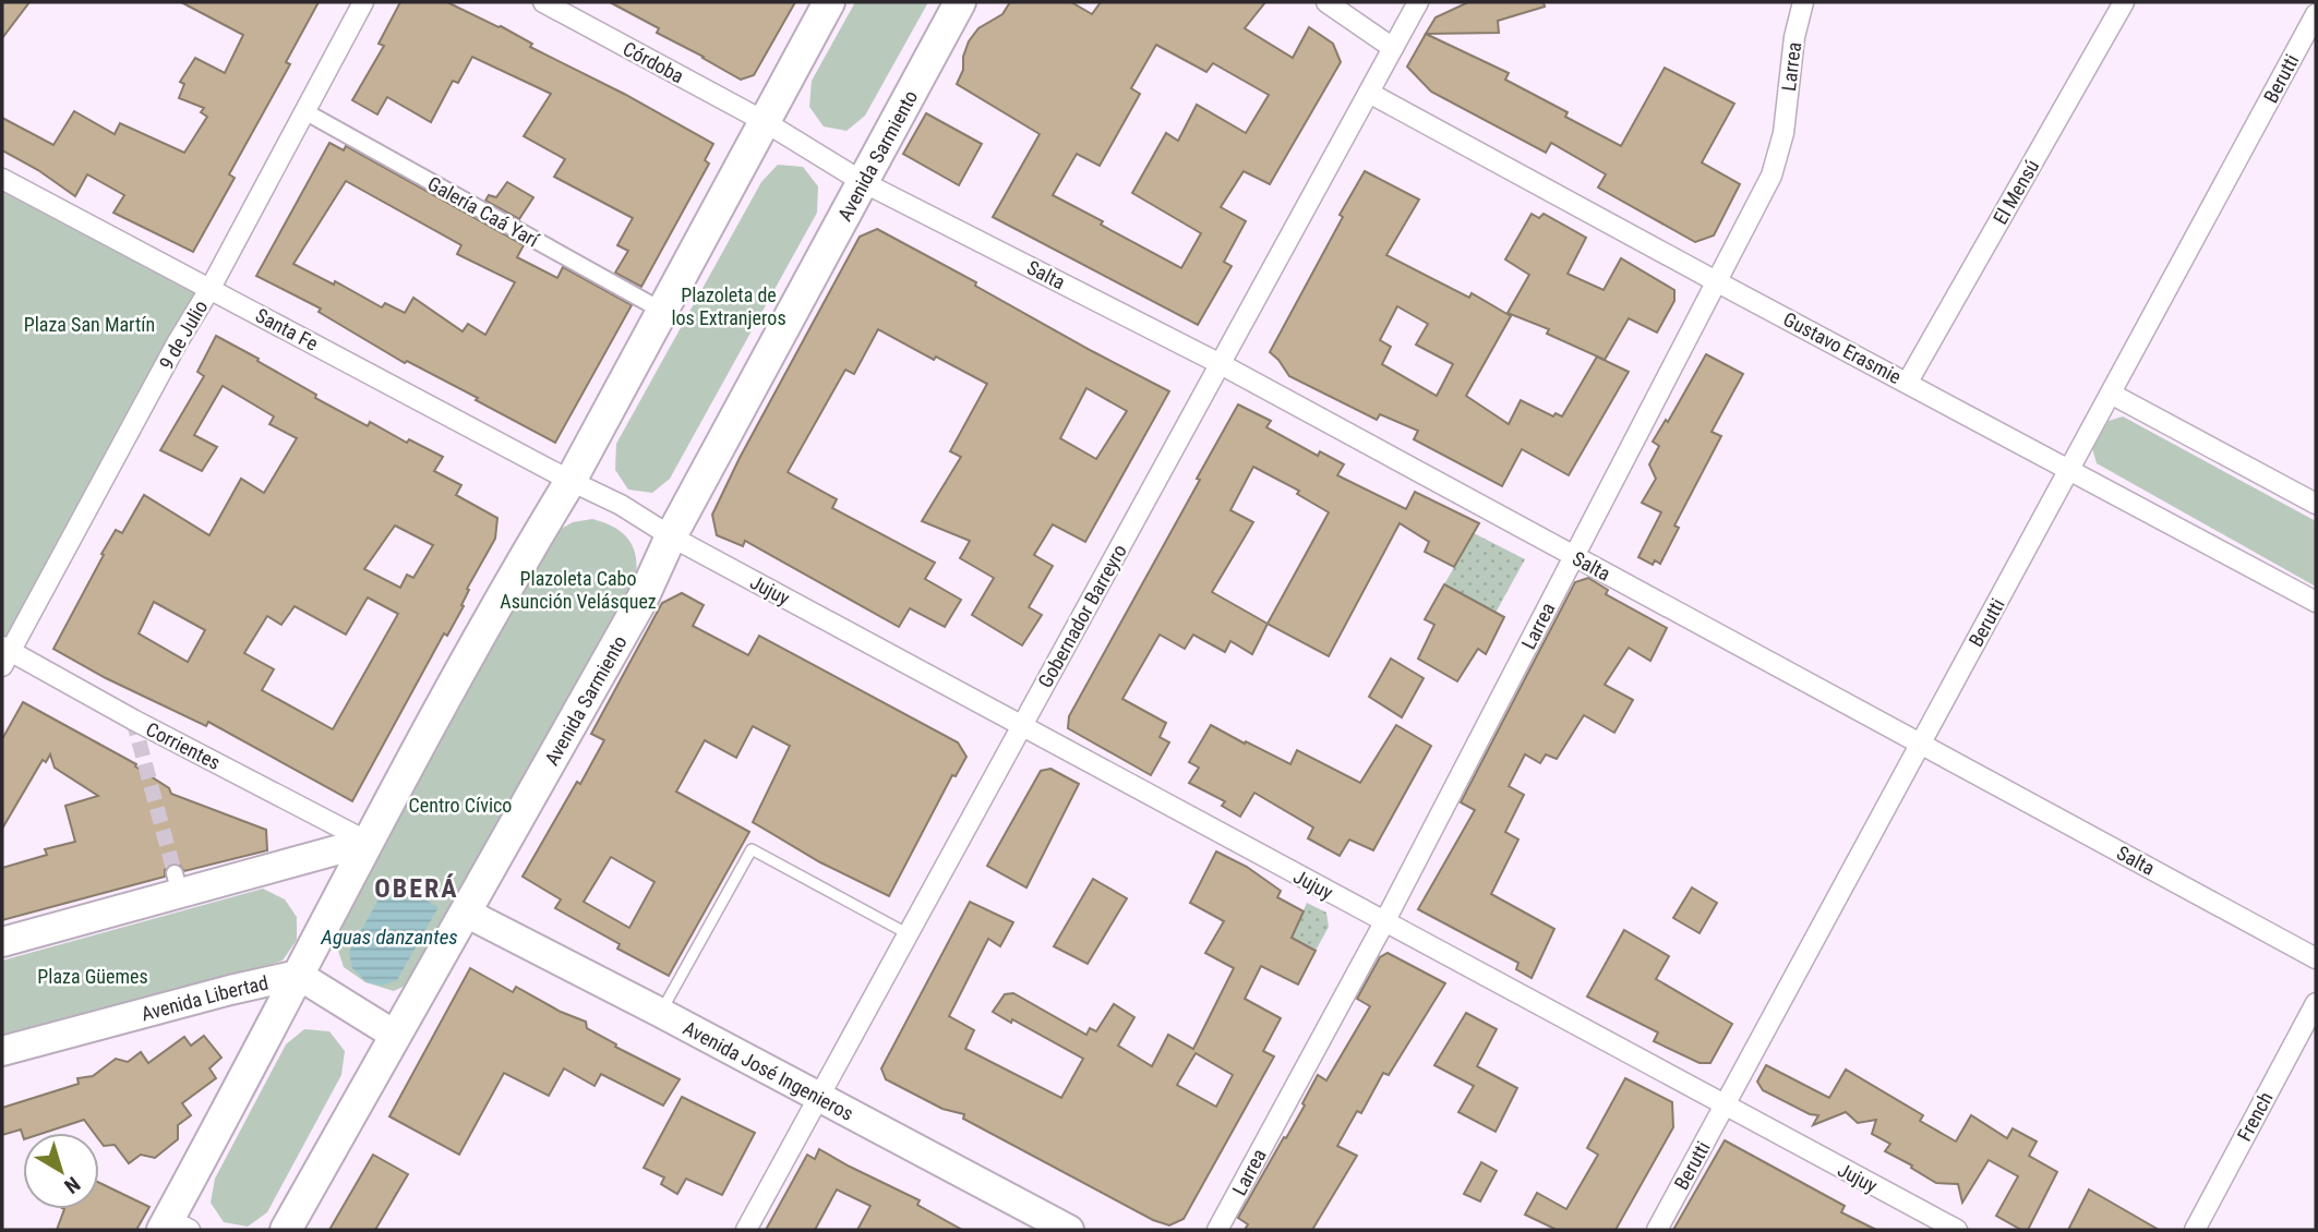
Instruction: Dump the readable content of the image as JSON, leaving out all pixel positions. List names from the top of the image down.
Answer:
{
  "streets": {
    "main road": ["Avenida Sarmiento", "Avenida Libertad", "Avenida José Ingenieros"],
    "street": [
      "Córdoba",
      "Larrea",
      "Berutti",
      "El Mensú",
      "Galería Caá Yarí",
      "Salta",
      "Santa Fe",
      "9 de Julio",
      "Gustavo Erasmie",
      "Jujuy",
      "Gobernador Barreyro",
      "Corrientes",
      "French"
    ]
  },
  "crossings": [
    ["Córdoba", "Avenida Sarmiento"],
    ["Córdoba", "Salta"],
    ["Larrea", "Salta"],
    ["Larrea", "Gustavo Erasmie"],
    ["Larrea", "Jujuy"],
    ["Berutti", "Salta"],
    ["Berutti", "Gustavo Erasmie"],
    ["Berutti", "Jujuy"],
    ["Avenida Sarmiento", "Salta"],
    ["Avenida Sarmiento", "Santa Fe"],
    ["Avenida Sarmiento", "Jujuy"],
    ["Avenida Sarmiento", "Avenida José Ingenieros"],
    ["El Mensú", "Gustavo Erasmie"],
    ["Galería Caá Yarí", "9 de Julio"],
    ["Salta", "Gobernador Barreyro"],
    ["Santa Fe", "9 de Julio"],
    ["Santa Fe", "Jujuy"],
    ["9 de Julio", "Corrientes"],
    ["Gustavo Erasmie", "Gobernador Barreyro"],
    ["Jujuy", "Gobernador Barreyro"],
    ["Gobernador Barreyro", "Avenida José Ingenieros"]
  ],
  "districts": ["OBERÁ"],
  "water": ["Aguas danzantes"],
  "parks": [
    "Plazoleta de los Extranjeros",
    "Plaza San Martín",
    "Plazoleta Cabo Asunción Velásquez",
    "Centro Cívico",
    "Plaza Güemes"
  ],
  "north": "bottom right"
}
